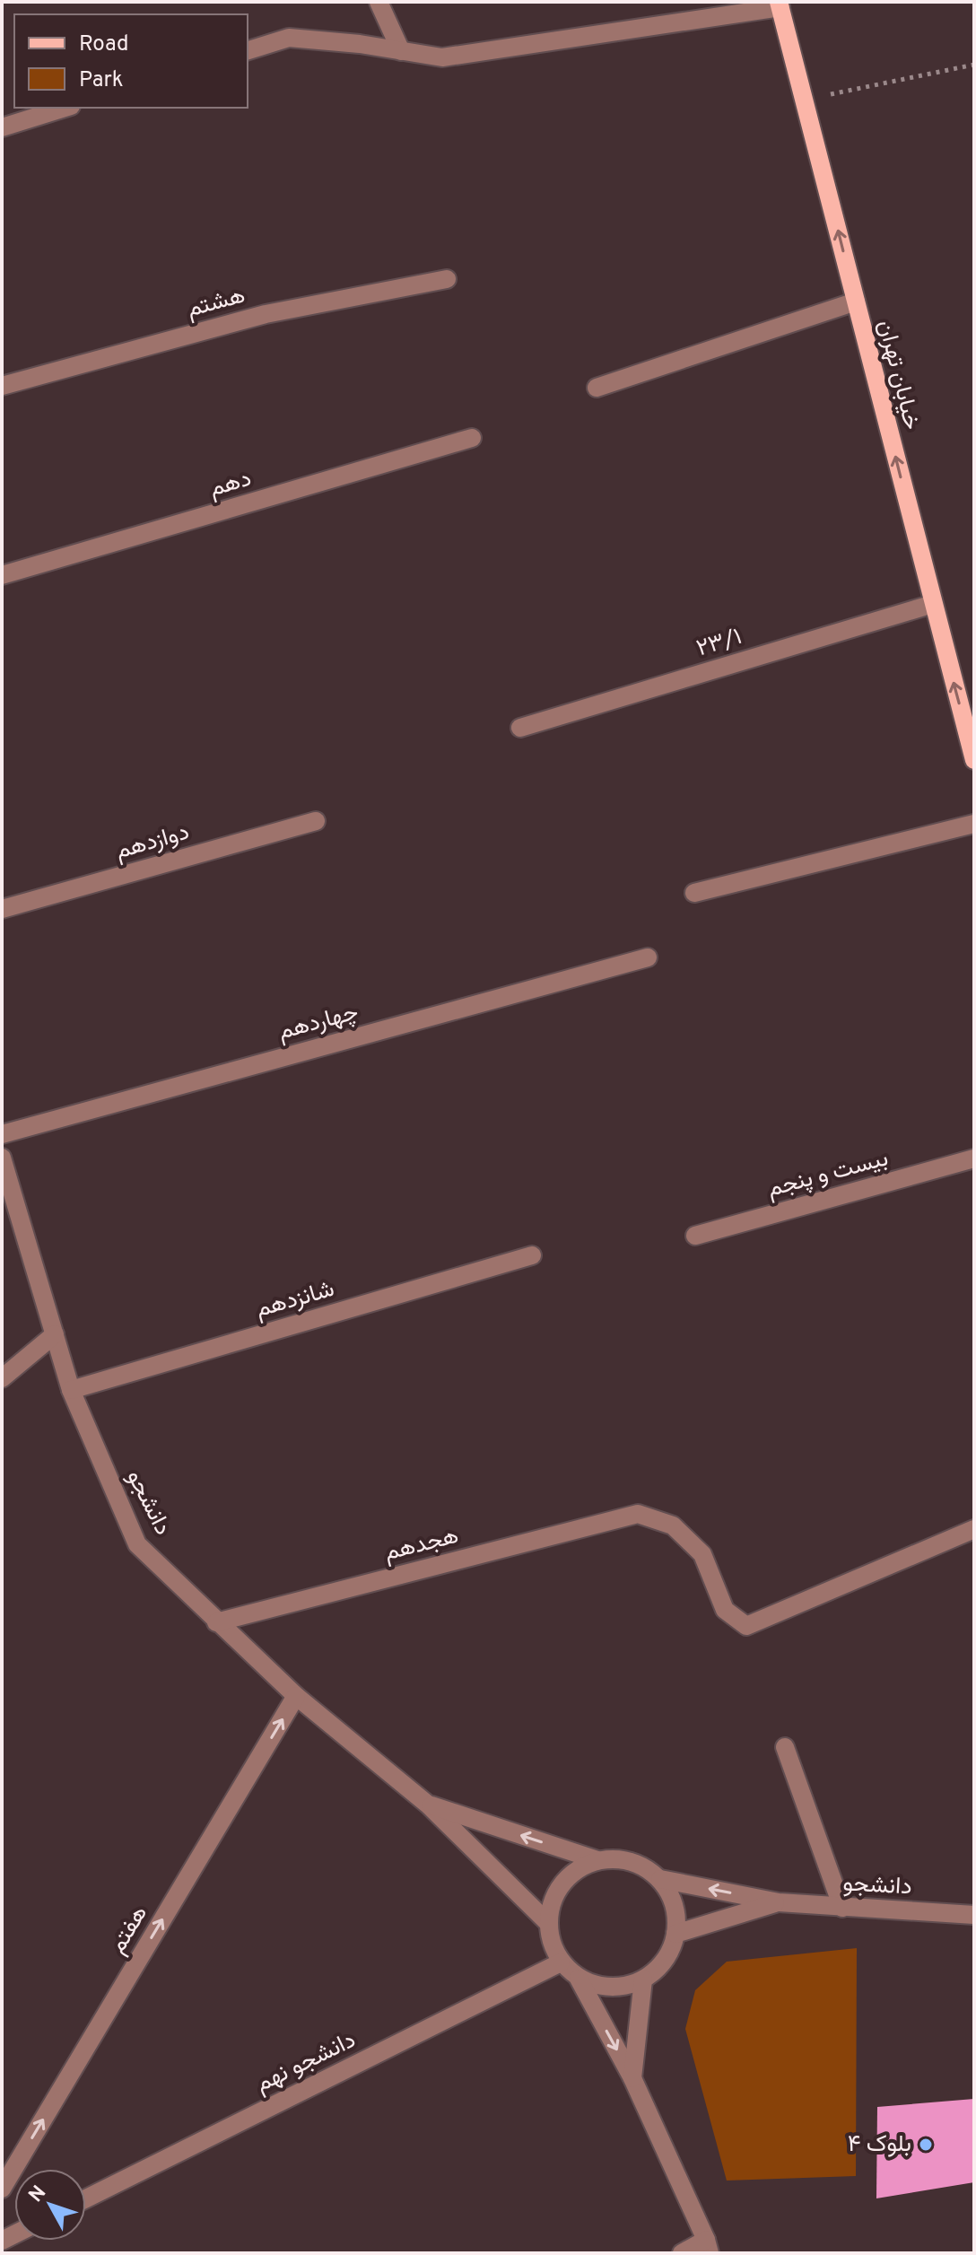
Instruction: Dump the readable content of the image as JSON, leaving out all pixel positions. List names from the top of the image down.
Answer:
{
  "streets": {
    "main road": ["خیابان تهران"],
    "street": [
      "هشتم",
      "دهم",
      "۲۳/۱",
      "دوازدهم",
      "چهاردهم",
      "بیست و پنجم",
      "شانزدهم",
      "دانشجو",
      "هجدهم",
      "هفتم",
      "دانشجو نهم"
    ]
  },
  "crossings": [
    ["خیابان تهران", "۲۳/۱"],
    ["شانزدهم", "دانشجو"],
    ["دانشجو", "هجدهم"],
    ["دانشجو", "هفتم"],
    ["دانشجو", "دانشجو نهم"]
  ],
  "one_way": ["خیابان تهران", "هفتم"],
  "places": ["بلوک ۴"],
  "legend": ["Road", "Park"],
  "north": "top left"
}
